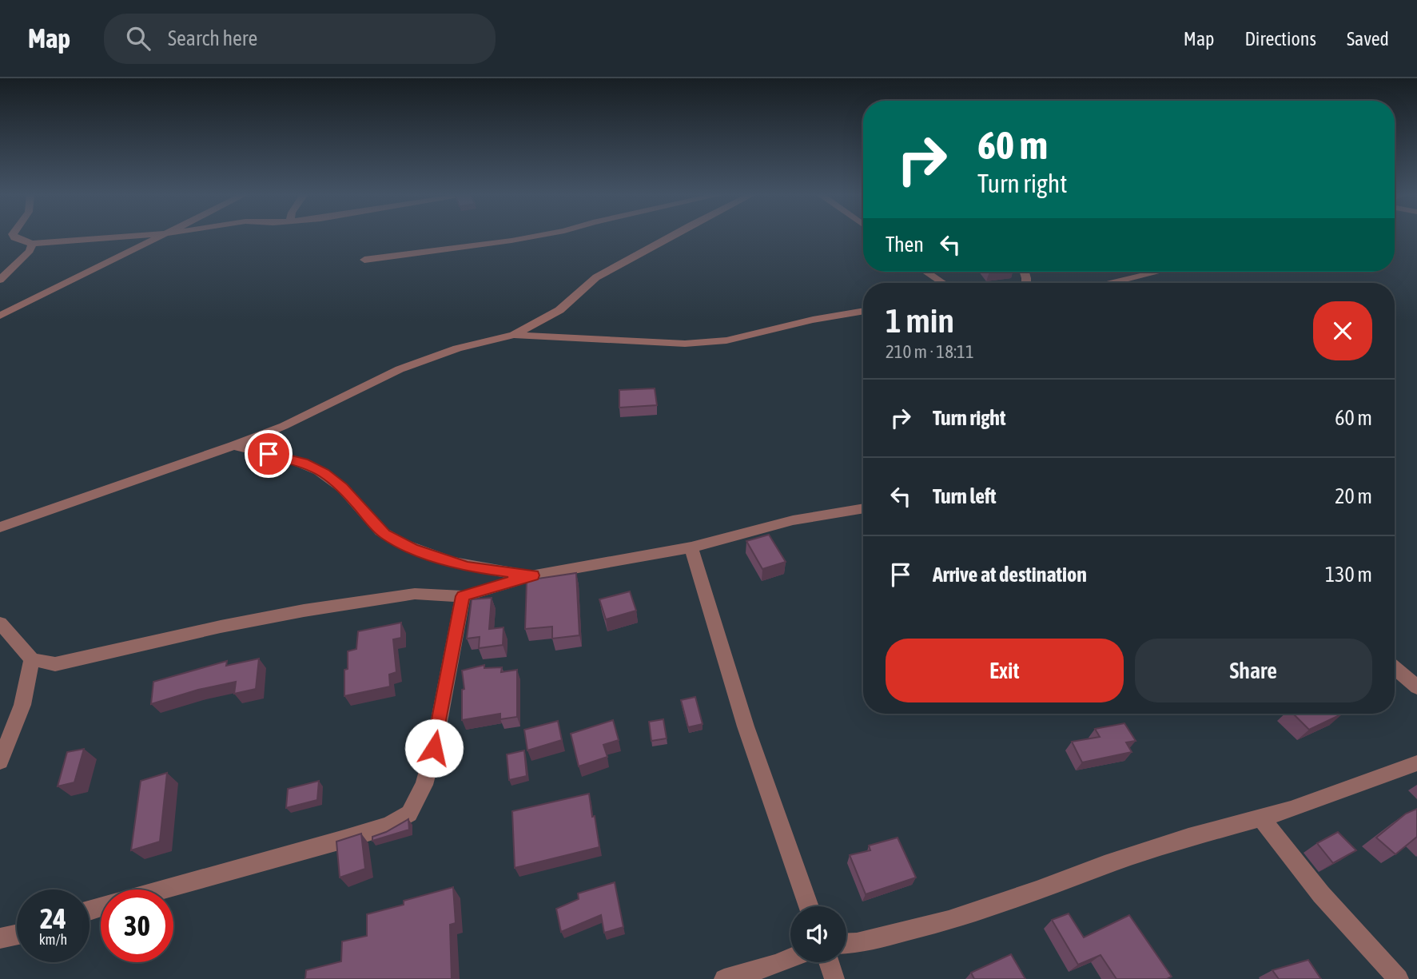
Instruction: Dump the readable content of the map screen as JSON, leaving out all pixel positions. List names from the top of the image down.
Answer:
{
  "page": {
    "header": "Map",
    "search": "Search here",
    "nav": ["Map", "Directions", "Saved"],
    "turn": ["60 m", "Turn right"],
    "then": "Then",
    "heading": ["1 min", "210 m · 18:11"],
    "list": [
      {
        "name": "Turn right",
        "value": "60 m"
      },
      {
        "name": "Turn left",
        "value": "20 m"
      },
      {
        "name": "Arrive at destination",
        "value": "130 m"
      }
    ],
    "buttons": ["Exit", "Share"],
    "speed": "24 km/h",
    "limit": "30"
  }
}
